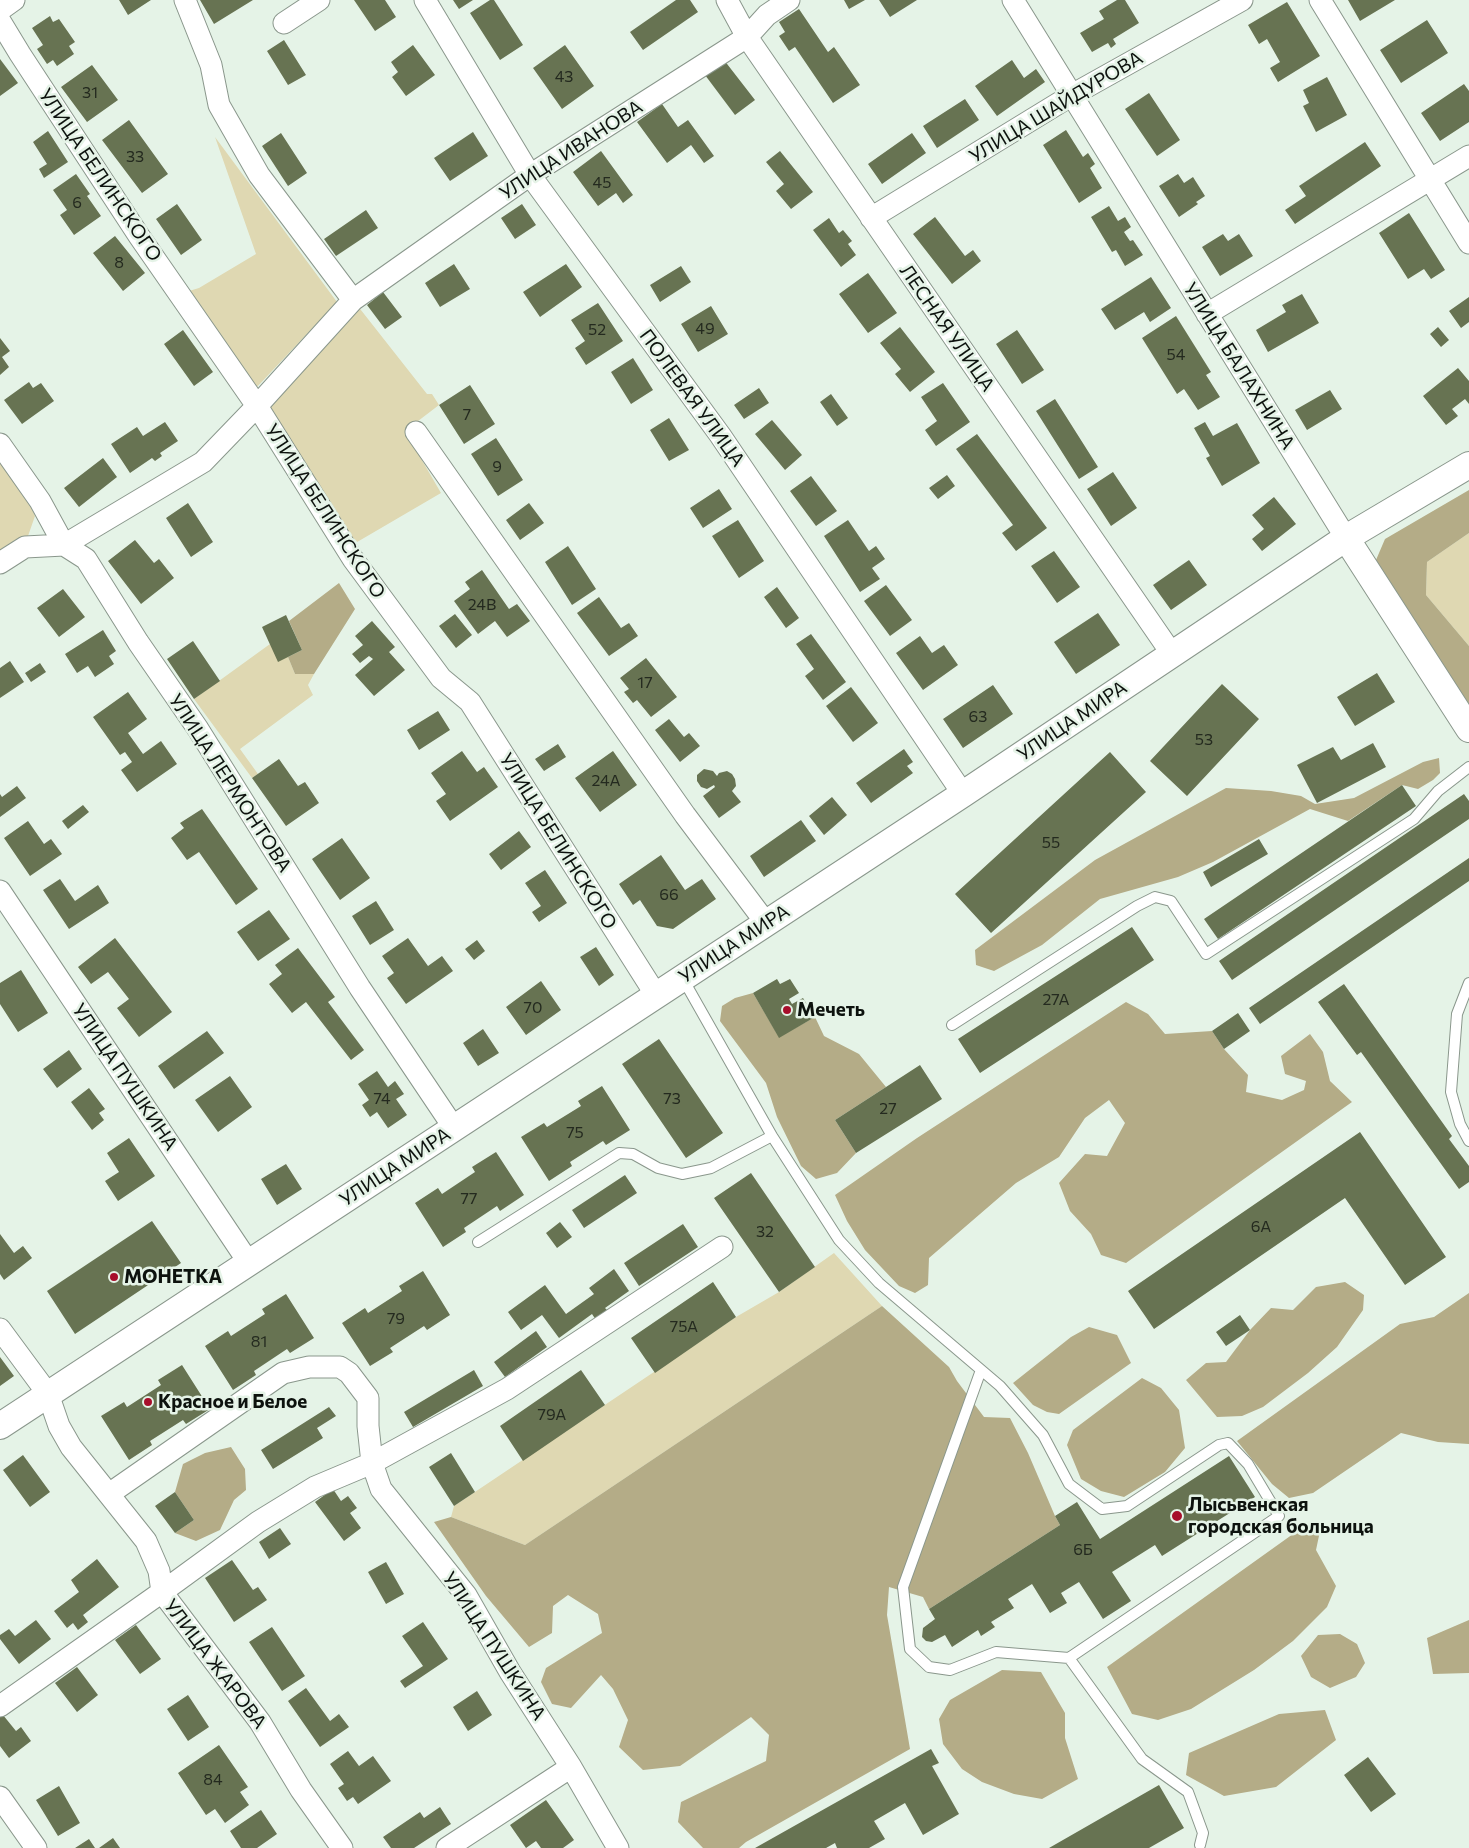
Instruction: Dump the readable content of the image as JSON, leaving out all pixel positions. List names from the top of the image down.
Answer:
{
  "streets": {
    "street": [
      "УЛИЦА ШАЙДУРОВА",
      "УЛИЦА ИВАНОВА",
      "УЛИЦА БЕЛИНСКОГО",
      "ЛЕСНАЯ УЛИЦА",
      "УЛИЦА БАЛАХНИНА",
      "ПОЛЕВАЯ УЛИЦА",
      "УЛИЦА МИРА",
      "УЛИЦА ЛЕРМОНТОВА",
      "УЛИЦА ПУШКИНА",
      "УЛИЦА ЖАРОВА"
    ]
  },
  "crossings": [
    ["УЛИЦА ШАЙДУРОВА", "ЛЕСНАЯ УЛИЦА"],
    ["УЛИЦА ШАЙДУРОВА", "УЛИЦА БАЛАХНИНА"],
    ["УЛИЦА ИВАНОВА", "УЛИЦА БЕЛИНСКОГО"],
    ["УЛИЦА ИВАНОВА", "ЛЕСНАЯ УЛИЦА"],
    ["УЛИЦА ИВАНОВА", "ПОЛЕВАЯ УЛИЦА"],
    ["УЛИЦА ИВАНОВА", "УЛИЦА ЛЕРМОНТОВА"],
    ["УЛИЦА БЕЛИНСКОГО", "УЛИЦА МИРА"],
    ["ЛЕСНАЯ УЛИЦА", "УЛИЦА МИРА"],
    ["УЛИЦА БАЛАХНИНА", "УЛИЦА МИРА"],
    ["ПОЛЕВАЯ УЛИЦА", "УЛИЦА МИРА"],
    ["УЛИЦА МИРА", "УЛИЦА ЛЕРМОНТОВА"],
    ["УЛИЦА МИРА", "УЛИЦА ПУШКИНА"],
    ["УЛИЦА МИРА", "УЛИЦА ЖАРОВА"],
    ["УЛИЦА ПУШКИНА", "УЛИЦА ЖАРОВА"]
  ],
  "places": [
    "Мечеть",
    "МОНЕТКА",
    "Красное и Белое",
    "Лысьвенская городская больница"
  ],
  "house_numbers": [
    "43",
    "31",
    "33",
    "45",
    "6",
    "8",
    "49",
    "52",
    "54",
    "7",
    "9",
    "24В",
    "17",
    "63",
    "53",
    "24А",
    "55",
    "66",
    "27А",
    "70",
    "74",
    "73",
    "27",
    "75",
    "77",
    "6А",
    "32",
    "79",
    "75А",
    "81",
    "79А",
    "6Б",
    "84"
  ]
}
